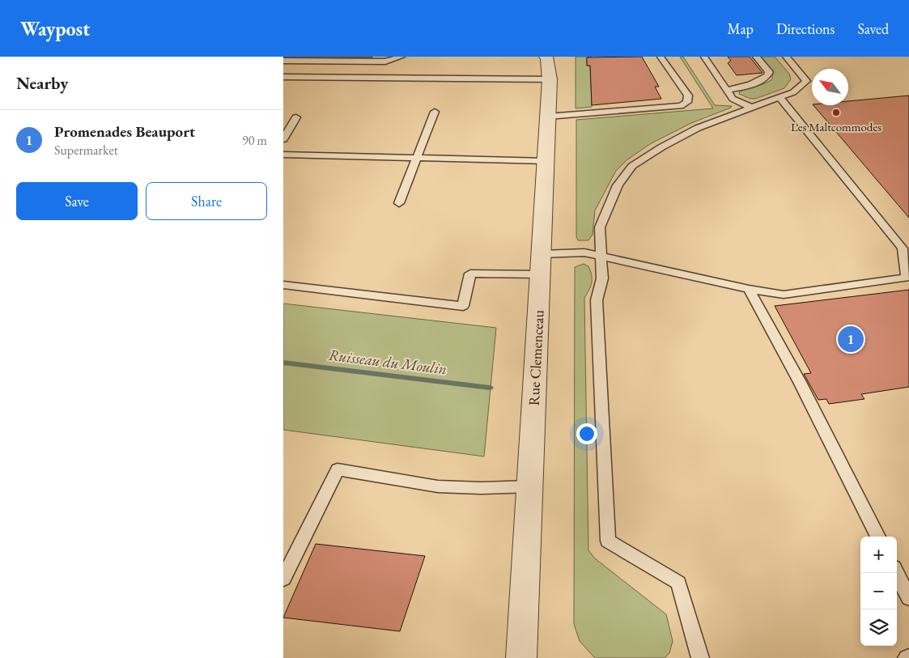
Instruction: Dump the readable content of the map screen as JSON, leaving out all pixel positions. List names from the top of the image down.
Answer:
{
  "streets": {
    "street": ["Rue Clemenceau"]
  },
  "water": ["Ruisseau du Moulin"],
  "places": ["Les Maltcommodes"],
  "north": "top left",
  "page": {
    "header": "Waypost",
    "nav": ["Map", "Directions", "Saved"],
    "heading": "Nearby",
    "list": [
      {
        "mark": "1",
        "name": "Promenades Beauport",
        "note": "Supermarket",
        "value": "90 m"
      }
    ],
    "buttons": ["Save", "Share"],
    "pins": "1",
    "map_buttons": ["+", "−"]
  }
}
